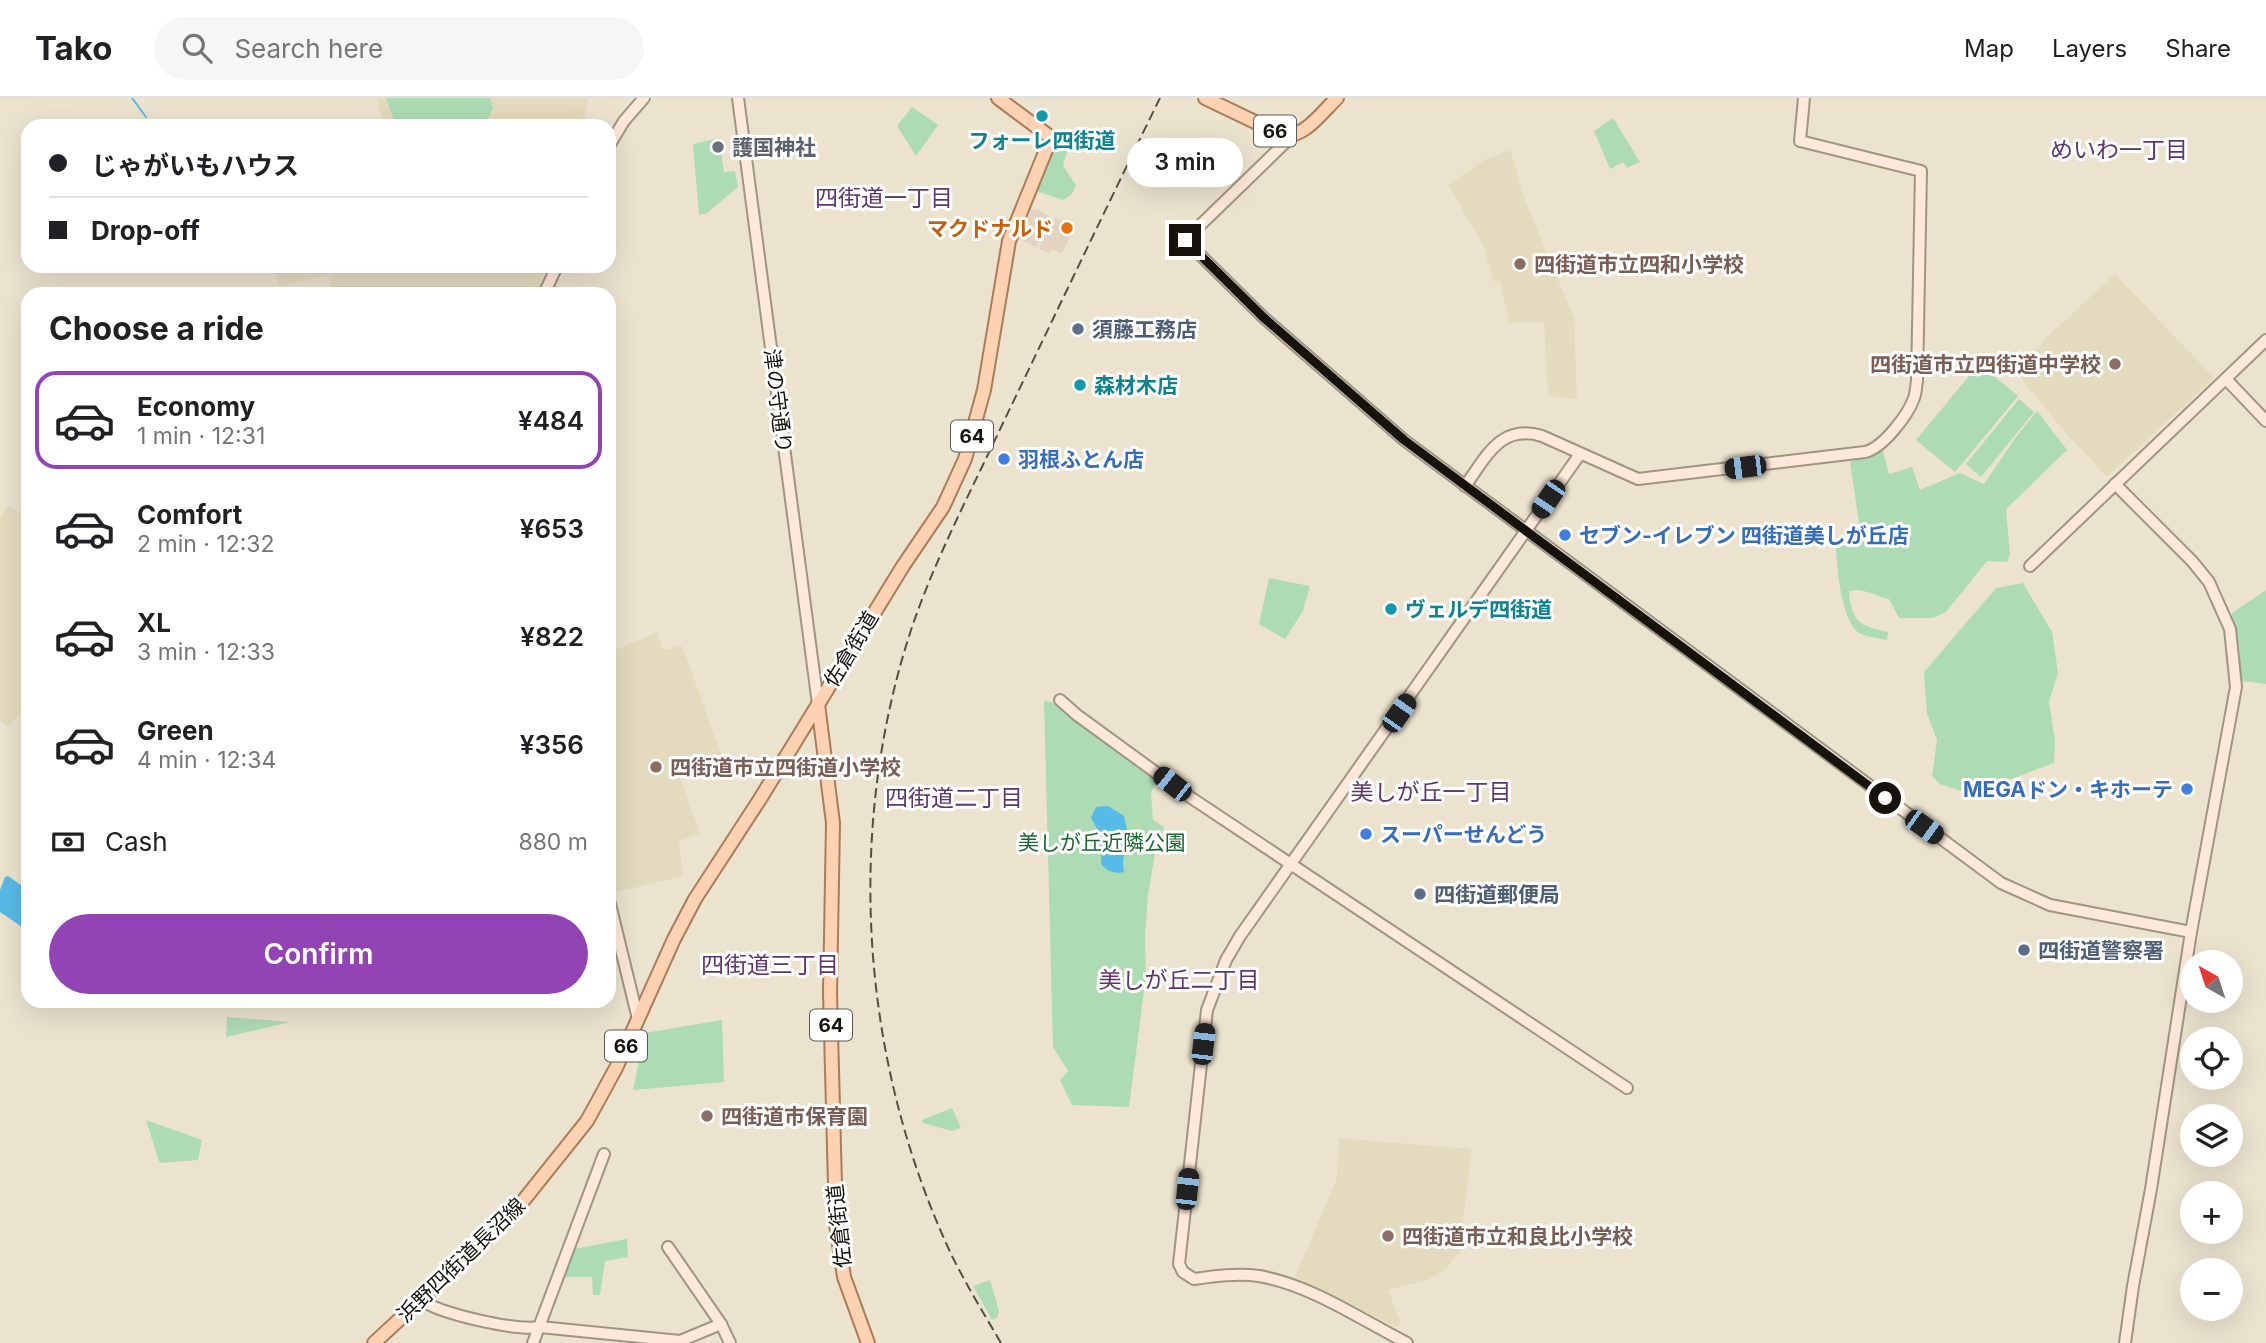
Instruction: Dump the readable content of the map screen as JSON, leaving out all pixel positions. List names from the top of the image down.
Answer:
{
  "streets": {
    "main road": [
      "66",
      "64",
      "佐倉街道",
      "浜野四街道長沼線"
    ],
    "street": ["津の守通り"]
  },
  "crossings": [
    ["津の守通り", "佐倉街道"],
    ["津の守通り", "浜野四街道長沼線"],
    ["佐倉街道", "浜野四街道長沼線"]
  ],
  "districts": [
    "めいわ一丁目",
    "四街道一丁目",
    "美しが丘一丁目",
    "四街道二丁目",
    "四街道三丁目",
    "美しが丘二丁目"
  ],
  "parks": ["美しが丘近隣公園"],
  "places": [
    "フォーレ四街道",
    "護国神社",
    "マクドナルド",
    "四街道市立四和小学校",
    "須藤工務店",
    "四街道市立四街道中学校",
    "森材木店",
    "羽根ふとん店",
    "セブン-イレブン 四街道美しが丘店",
    "ヴェルデ四街道",
    "四街道市立四街道小学校",
    "MEGAドン・キホーテ",
    "スーパーせんどう",
    "四街道郵便局",
    "四街道警察署",
    "四街道市保育園",
    "四街道市立和良比小学校"
  ],
  "north": "top left",
  "page": {
    "header": "Tako",
    "search": "Search here",
    "nav": ["Map", "Layers", "Share"],
    "banner": ["じゃがいもハウス", "Drop-off"],
    "bubble": "3 min",
    "heading": "Choose a ride",
    "list": [
      {
        "name": "Economy",
        "note": "1 min · 12:31",
        "value": "¥484"
      },
      {
        "name": "Comfort",
        "note": "2 min · 12:32",
        "value": "¥653"
      },
      {
        "name": "XL",
        "note": "3 min · 12:33",
        "value": "¥822"
      },
      {
        "name": "Green",
        "note": "4 min · 12:34",
        "value": "¥356"
      }
    ],
    "pay": ["Cash", "880 m"],
    "buttons": "Confirm",
    "map_buttons": ["+", "−"]
  }
}
